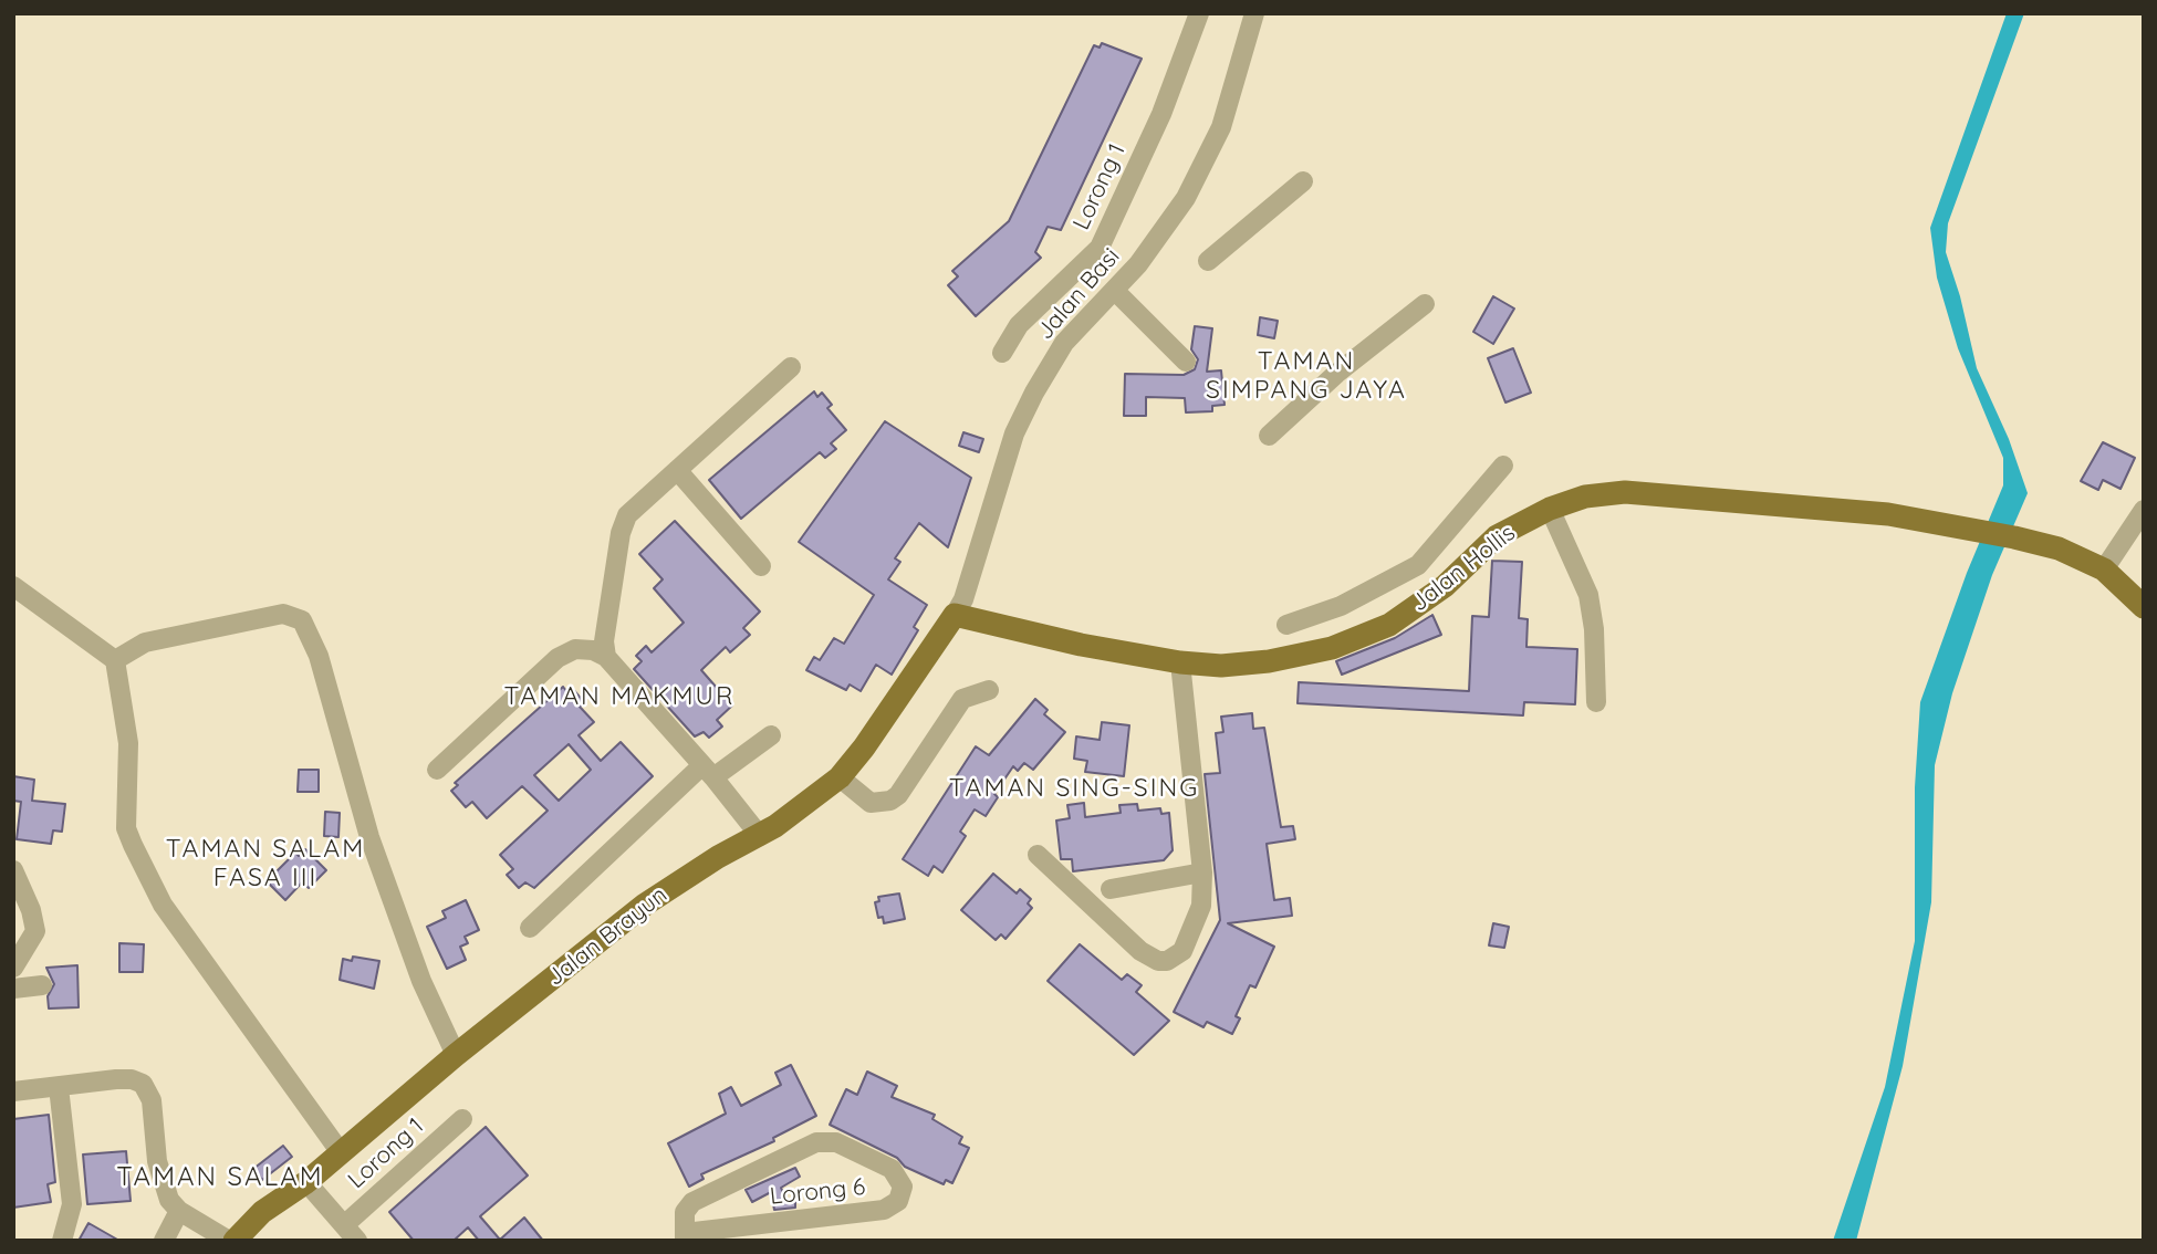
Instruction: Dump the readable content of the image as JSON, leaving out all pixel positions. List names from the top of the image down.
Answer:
{
  "streets": {
    "main road": ["Jalan Hollis", "Jalan Brayun"],
    "street": ["Lorong 1", "Jalan Basi", "Lorong 6"]
  },
  "crossings": [
    ["Jalan Basi", "Jalan Hollis"],
    ["Jalan Basi", "Jalan Brayun"],
    ["Jalan Hollis", "Jalan Brayun"]
  ],
  "districts": [
    "TAMAN SIMPANG JAYA",
    "TAMAN MAKMUR",
    "TAMAN SING-SING",
    "TAMAN SALAM FASA III",
    "TAMAN SALAM"
  ]
}
